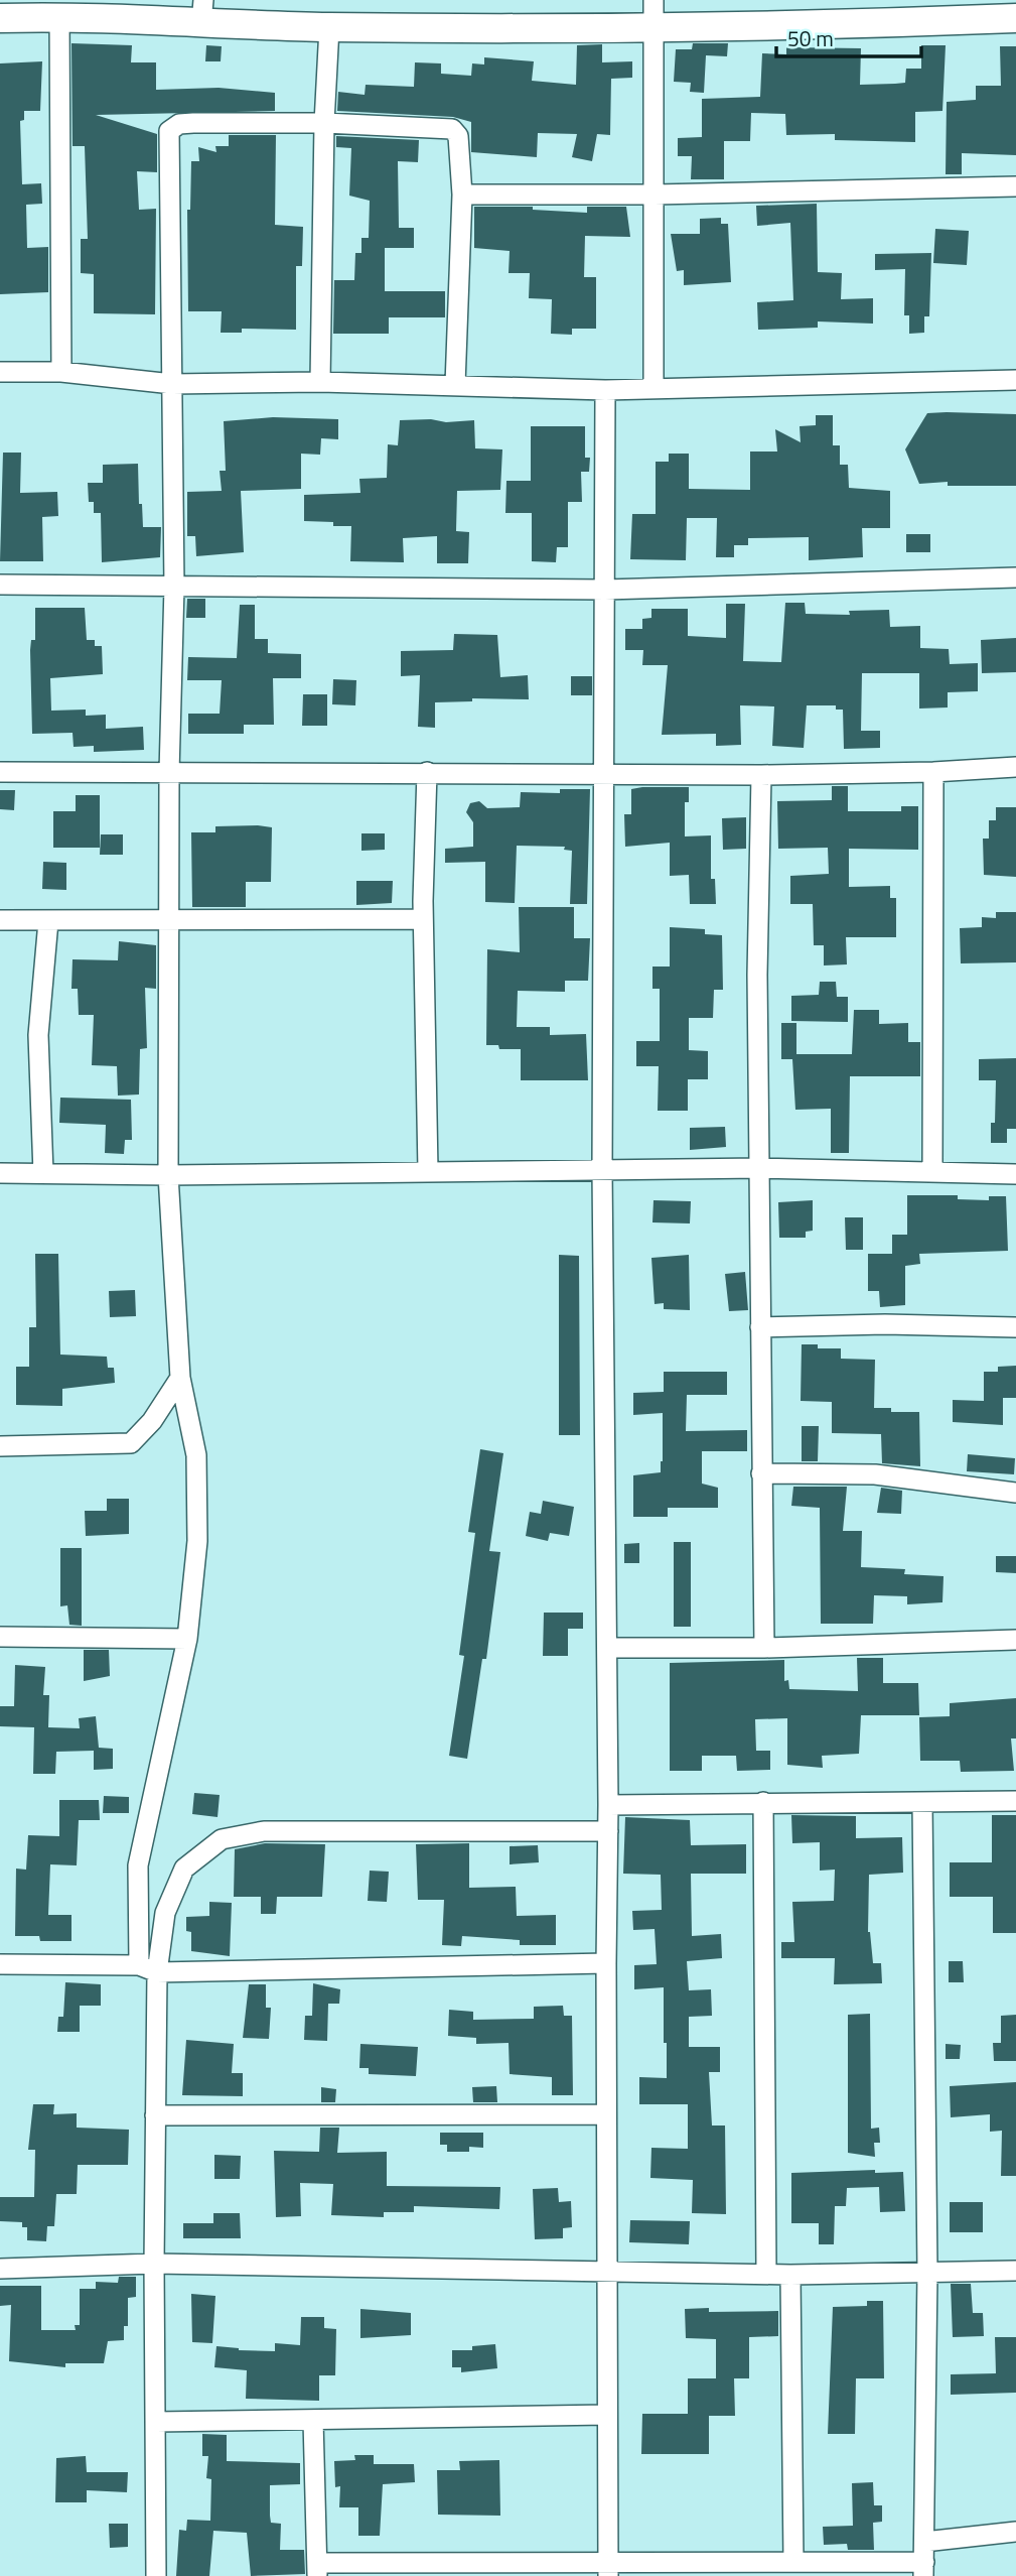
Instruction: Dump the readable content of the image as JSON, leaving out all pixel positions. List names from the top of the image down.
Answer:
{
  "scale_bar": "50 m"
}
